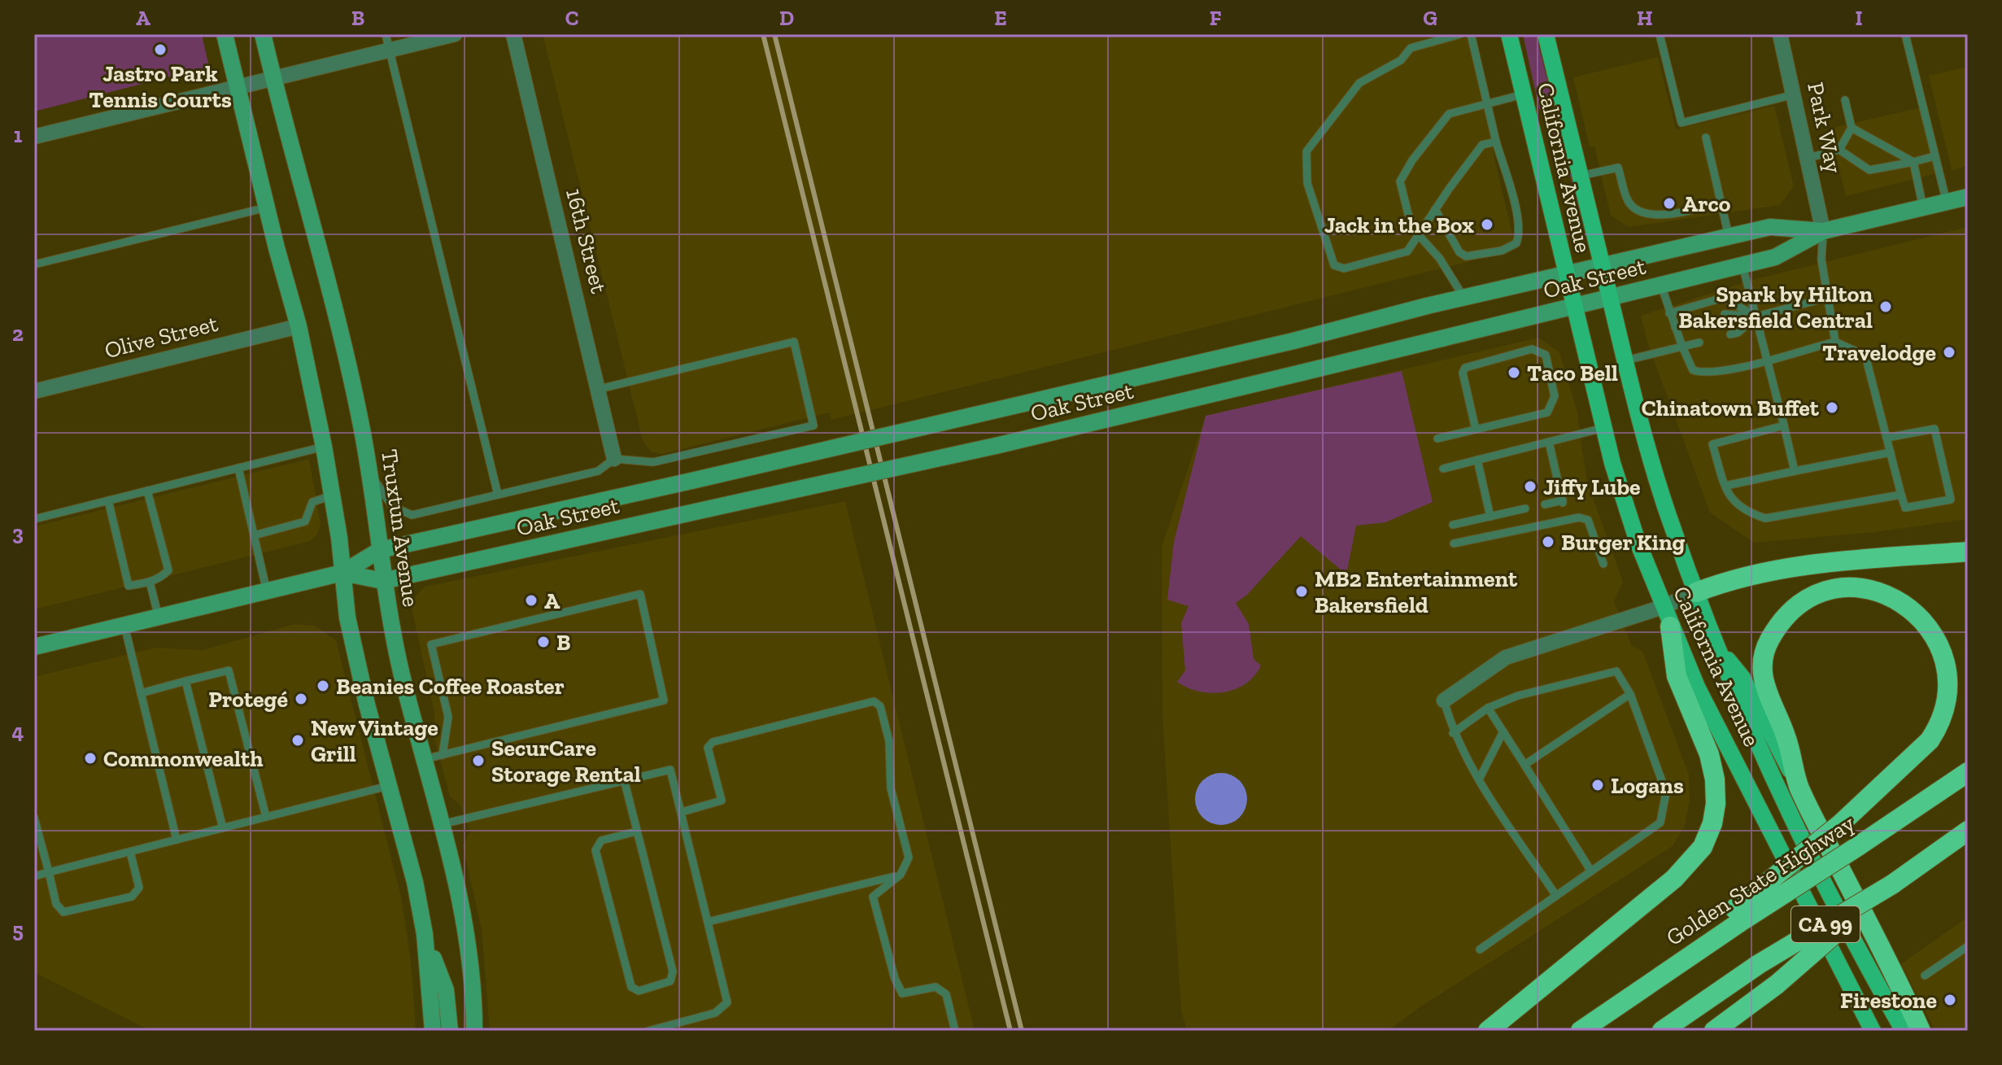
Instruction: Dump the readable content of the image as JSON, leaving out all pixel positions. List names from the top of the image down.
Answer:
{
  "streets": {
    "highway": ["Golden State Highway", "CA 99"],
    "main road": ["California Avenue", "Oak Street", "Truxtun Avenue"],
    "street": ["Park Way", "16th Street", "Olive Street"]
  },
  "crossings": [
    ["Park Way", "Oak Street"],
    ["California Avenue", "Oak Street"],
    ["Oak Street", "Truxtun Avenue"]
  ],
  "places": [
    "Jastro Park Tennis Courts",
    "Arco",
    "Jack in the Box",
    "Spark by Hilton Bakersfield Central",
    "Travelodge",
    "Taco Bell",
    "Chinatown Buffet",
    "Jiffy Lube",
    "Burger King",
    "MB2 Entertainment Bakersfield",
    "A",
    "B",
    "Beanies Coffee Roaster",
    "Protegé",
    "New Vintage Grill",
    "Commonwealth",
    "SecurCare Storage Rental",
    "Logans",
    "Firestone"
  ],
  "grid": {
    "columns": [
      "A",
      "B",
      "C",
      "D",
      "E",
      "F",
      "G",
      "H",
      "I"
    ],
    "rows": [
      "1",
      "2",
      "3",
      "4",
      "5"
    ]
  }
}
